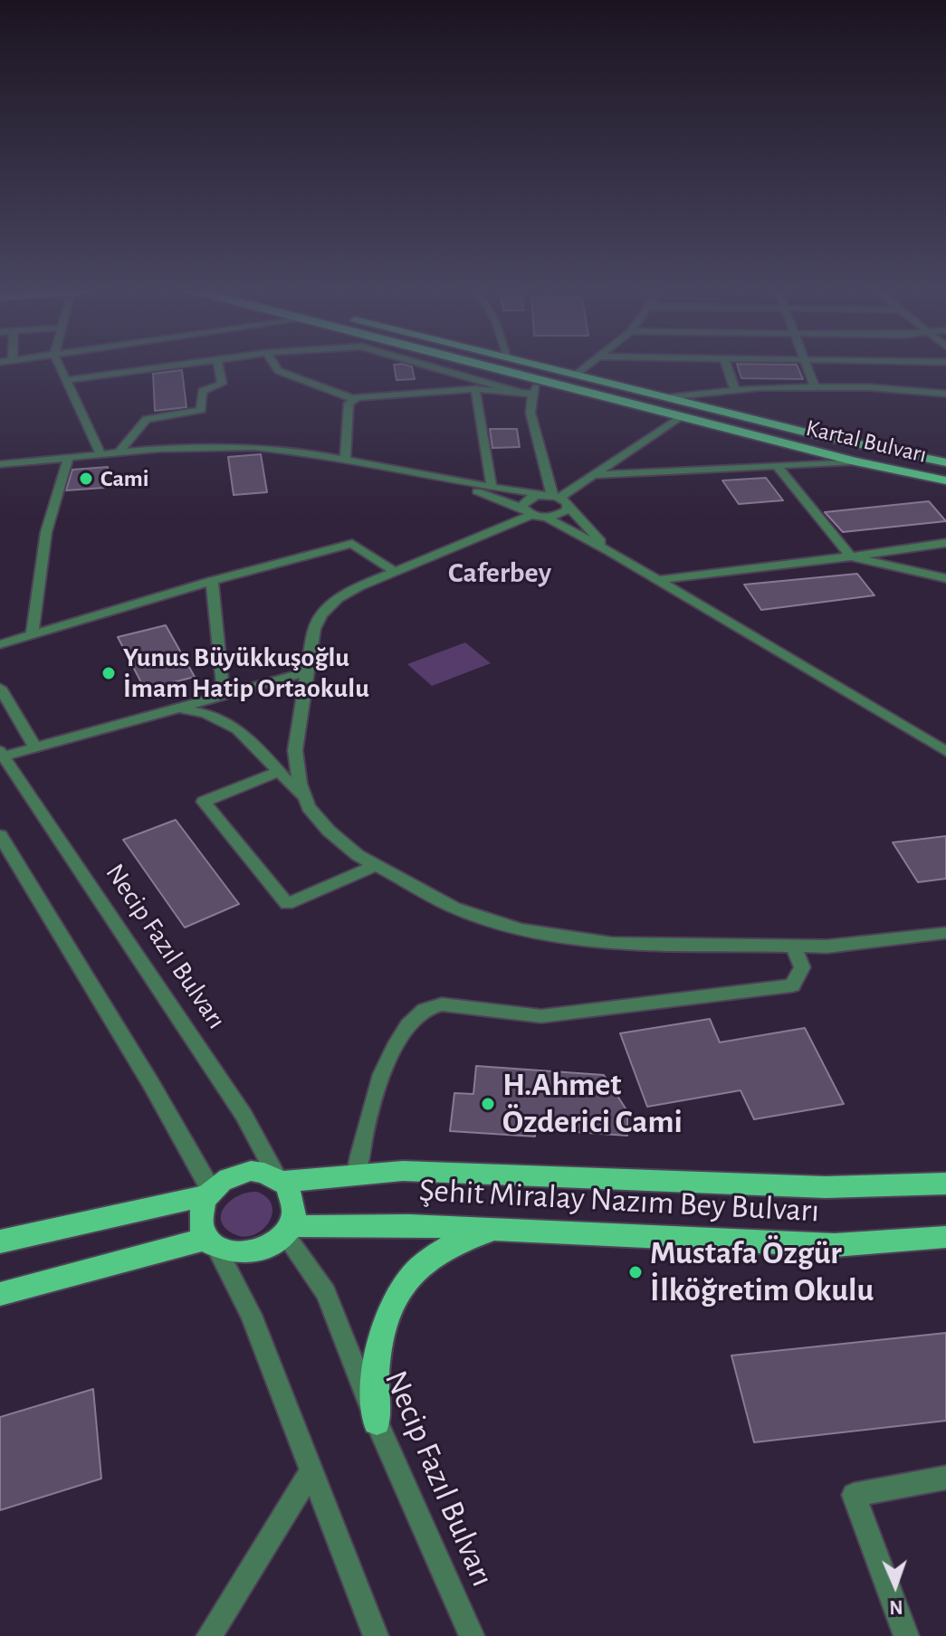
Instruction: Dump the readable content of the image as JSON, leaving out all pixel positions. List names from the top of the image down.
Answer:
{
  "streets": {
    "main road": ["Kartal Bulvarı", "Şehit Miralay Nazım Bey Bulvarı"],
    "street": ["Necip Fazıl Bulvarı"]
  },
  "crossings": [
    ["Necip Fazıl Bulvarı", "Şehit Miralay Nazım Bey Bulvarı"]
  ],
  "districts": ["Caferbey"],
  "places": [
    "Cami",
    "Yunus Büyükkuşoğlu İmam Hatip Ortaokulu",
    "H.Ahmet Özderici Cami",
    "Mustafa Özgür İlköğretim Okulu"
  ],
  "north": "bottom"
}
